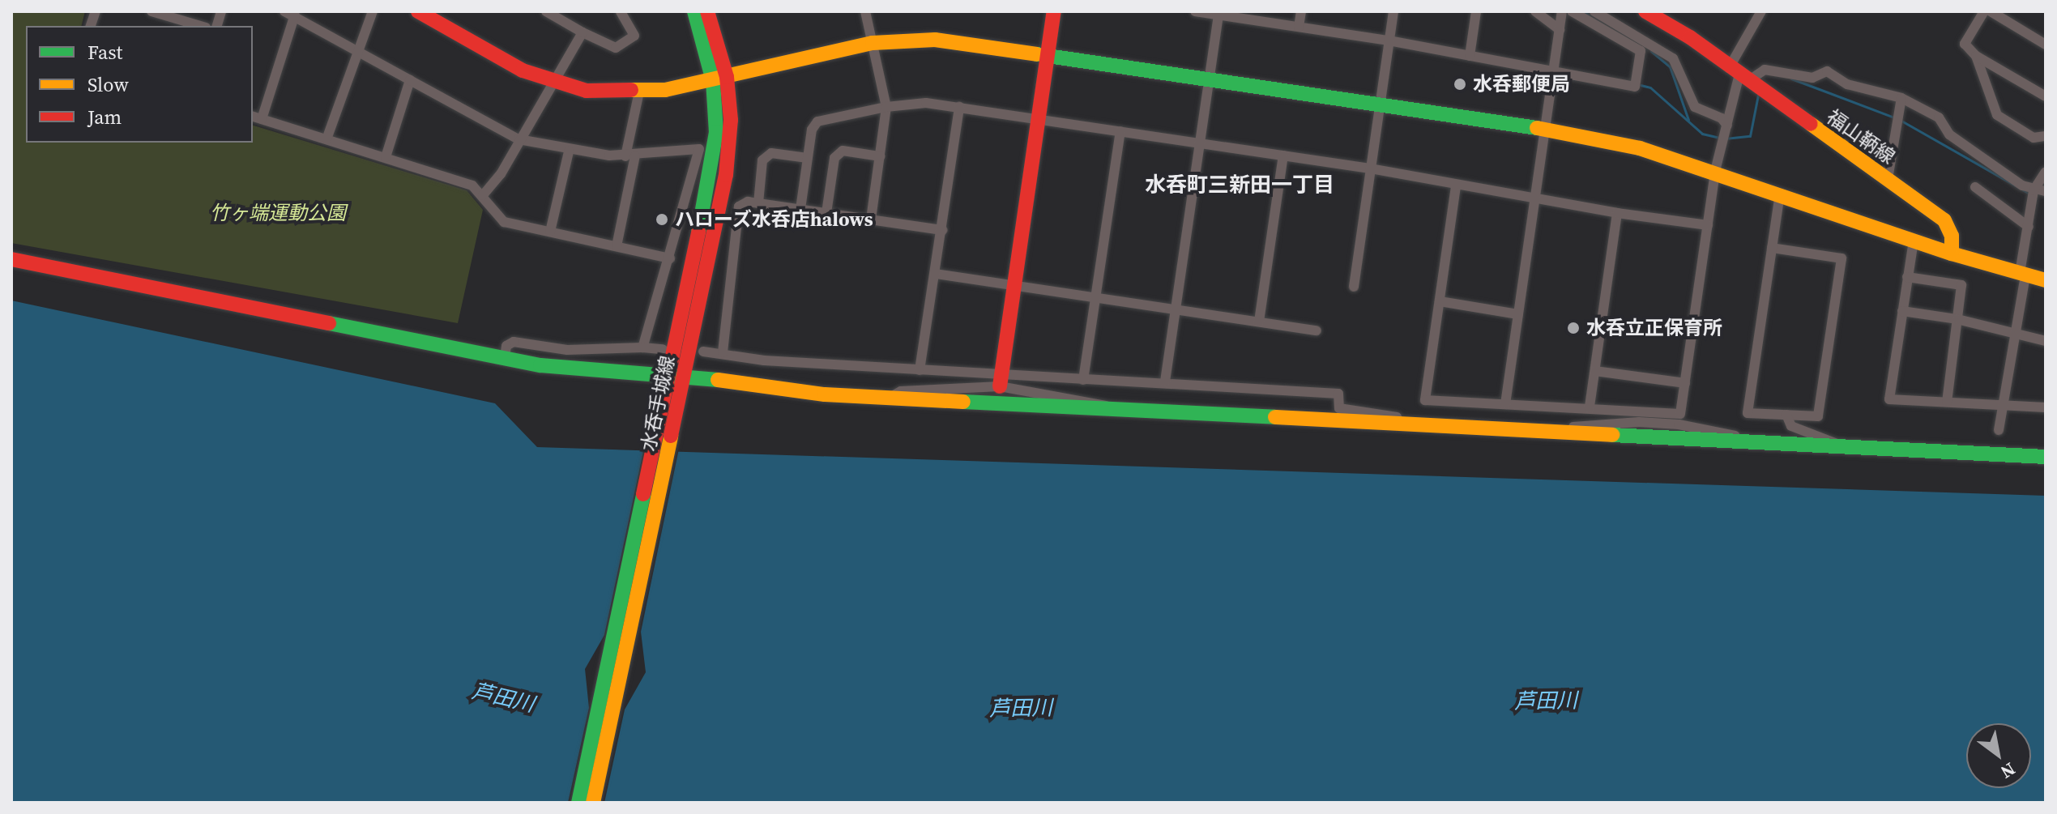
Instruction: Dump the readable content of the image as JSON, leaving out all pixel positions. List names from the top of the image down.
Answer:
{
  "streets": {
    "street": ["福山鞆線", "水呑手城線"]
  },
  "districts": ["水呑町三新田一丁目"],
  "water": ["芦田川"],
  "parks": ["竹ヶ端運動公園"],
  "places": ["水呑郵便局", "ハローズ水呑店halows", "水呑立正保育所"],
  "legend": ["Fast", "Slow", "Jam"],
  "north": "bottom right"
}
